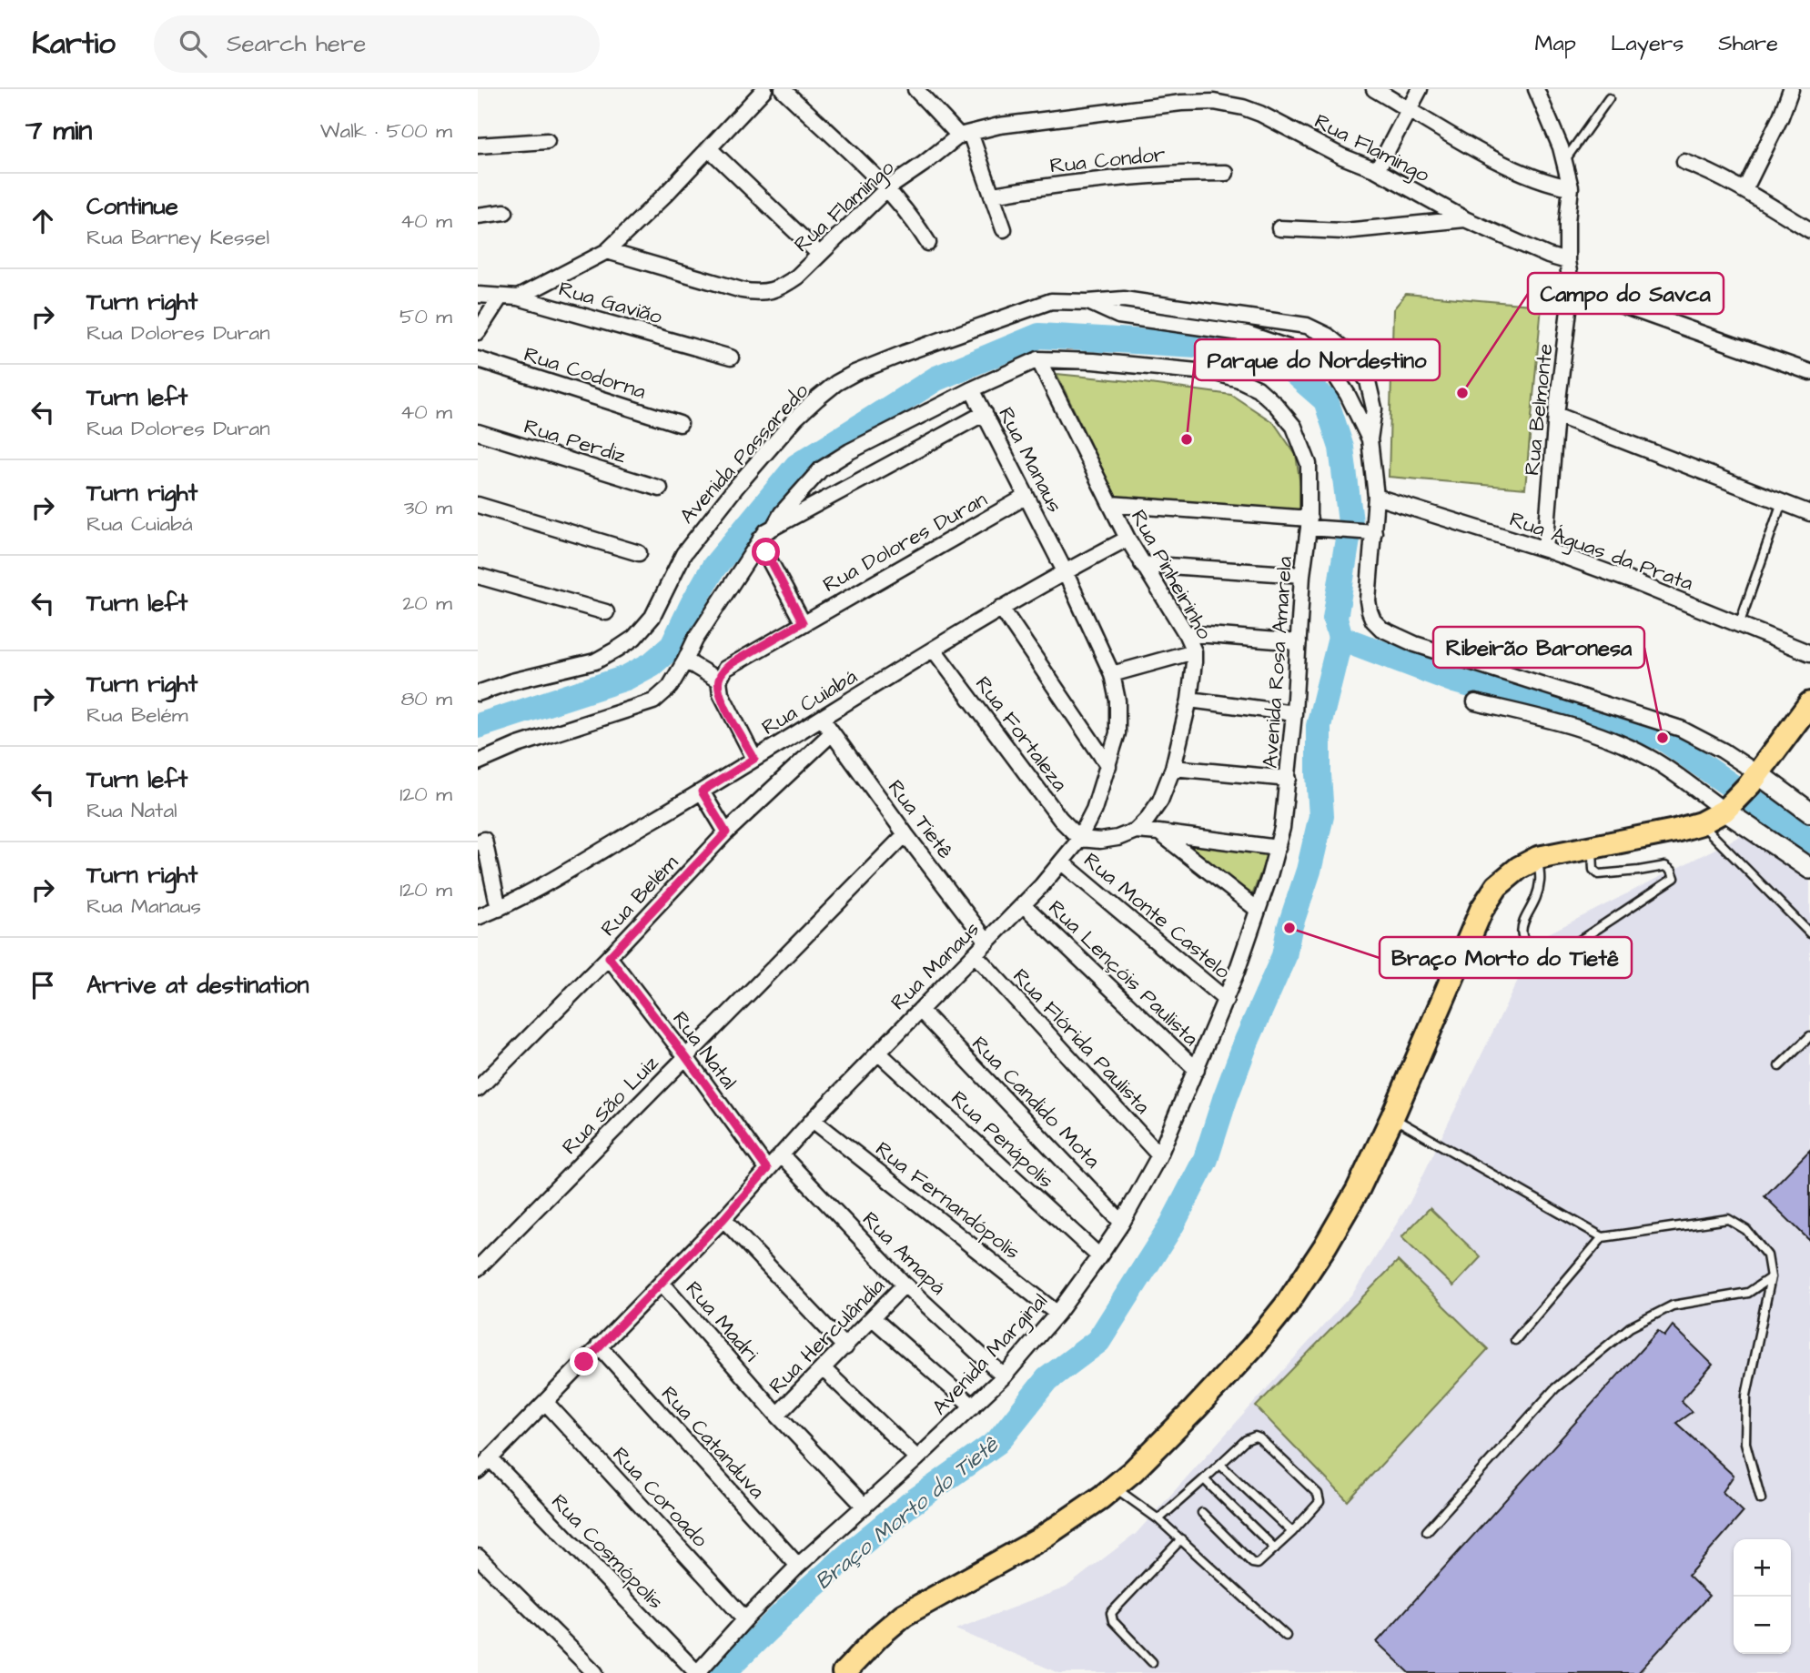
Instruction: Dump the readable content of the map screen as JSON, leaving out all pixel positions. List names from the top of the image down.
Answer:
{
  "streets": {
    "street": [
      "Rua Flamingo",
      "Rua Condor",
      "Rua Gavião",
      "Rua Codorna",
      "Rua Belmonte",
      "Rua Perdiz",
      "Avenida Passaredo",
      "Rua Manaus",
      "Rua Dolores Duran",
      "Rua Águas da Prata",
      "Rua Pinheirinho",
      "Avenida Rosa Amarela",
      "Rua Cuiabá",
      "Rua Fortaleza",
      "Rua Tietê",
      "Rua Belém",
      "Rua Monte Castelo",
      "Rua Lençóis Paulista",
      "Rua Flórida Paulista",
      "Rua Natal",
      "Rua Candido Mota",
      "Rua São Luiz",
      "Rua Penápolis",
      "Rua Fernandópolis",
      "Rua Amapá",
      "Rua Madri",
      "Rua Herculândia",
      "Avenida Marginal",
      "Rua Catanduva",
      "Rua Coroado",
      "Rua Cosmópolis"
    ]
  },
  "crossings": [
    ["Rua Flamingo", "Rua Belmonte"],
    ["Rua Belmonte", "Rua Águas da Prata"],
    ["Avenida Passaredo", "Rua Águas da Prata"],
    ["Rua Manaus", "Rua Dolores Duran"],
    ["Rua Manaus", "Rua Cuiabá"],
    ["Rua Manaus", "Rua Fortaleza"],
    ["Rua Manaus", "Rua Tietê"],
    ["Rua Manaus", "Rua Monte Castelo"],
    ["Rua Manaus", "Rua Lençóis Paulista"],
    ["Rua Manaus", "Rua Flórida Paulista"],
    ["Rua Manaus", "Rua Natal"],
    ["Rua Manaus", "Rua Candido Mota"],
    ["Rua Manaus", "Rua Penápolis"],
    ["Rua Manaus", "Rua Fernandópolis"],
    ["Rua Manaus", "Rua Amapá"],
    ["Rua Manaus", "Rua Madri"],
    ["Rua Manaus", "Rua Catanduva"],
    ["Rua Manaus", "Rua Coroado"],
    ["Rua Manaus", "Rua Cosmópolis"],
    ["Rua Pinheirinho", "Avenida Rosa Amarela"],
    ["Rua Pinheirinho", "Rua Cuiabá"],
    ["Avenida Rosa Amarela", "Rua Monte Castelo"],
    ["Avenida Rosa Amarela", "Avenida Marginal"],
    ["Rua Cuiabá", "Rua Fortaleza"],
    ["Rua Cuiabá", "Rua Tietê"],
    ["Rua Tietê", "Rua Belém"],
    ["Rua Tietê", "Rua São Luiz"],
    ["Rua Belém", "Rua Natal"],
    ["Rua Monte Castelo", "Avenida Marginal"],
    ["Rua Lençóis Paulista", "Avenida Marginal"],
    ["Rua Flórida Paulista", "Avenida Marginal"],
    ["Rua Natal", "Rua São Luiz"],
    ["Rua Candido Mota", "Avenida Marginal"],
    ["Rua Penápolis", "Avenida Marginal"],
    ["Rua Fernandópolis", "Avenida Marginal"],
    ["Rua Amapá", "Rua Herculândia"],
    ["Rua Amapá", "Avenida Marginal"],
    ["Rua Madri", "Rua Herculândia"],
    ["Rua Madri", "Avenida Marginal"],
    ["Avenida Marginal", "Rua Catanduva"],
    ["Avenida Marginal", "Rua Coroado"],
    ["Avenida Marginal", "Rua Cosmópolis"]
  ],
  "water": ["Braço Morto do Tietê"],
  "places": [
    "Campo do Savca",
    "Parque do Nordestino",
    "Ribeirão Baronesa",
    "Braço Morto do Tietê"
  ],
  "page": {
    "header": "Kartio",
    "search": "Search here",
    "nav": ["Map", "Layers", "Share"],
    "heading": ["7 min", "Walk · 500 m"],
    "list": [
      ["Continue", "Rua Barney Kessel", "40 m"],
      ["Turn right", "Rua Dolores Duran", "50 m"],
      ["Turn left", "Rua Dolores Duran", "40 m"],
      ["Turn right", "Rua Cuiabá", "30 m"],
      ["Turn left", "20 m"],
      ["Turn right", "Rua Belém", "80 m"],
      ["Turn left", "Rua Natal", "120 m"],
      ["Turn right", "Rua Manaus", "120 m"],
      "Arrive at destination"
    ],
    "map_buttons": ["+", "−"]
  }
}
